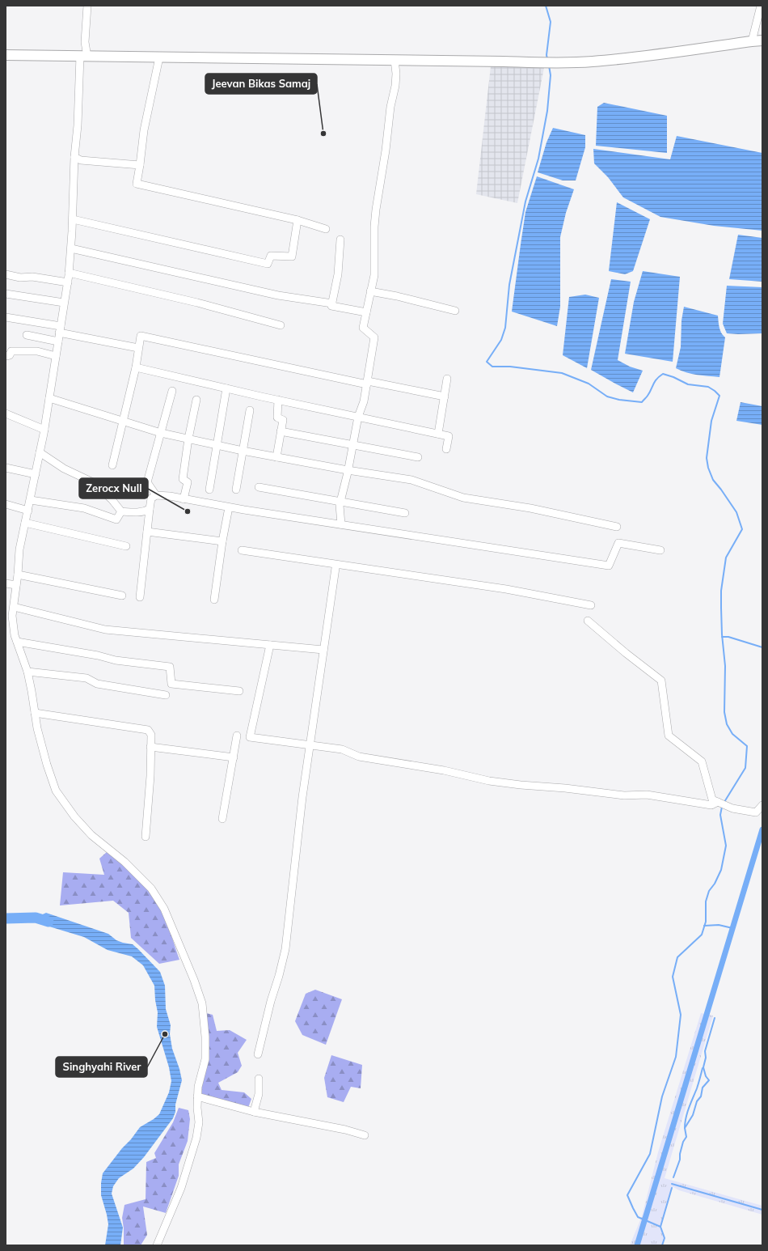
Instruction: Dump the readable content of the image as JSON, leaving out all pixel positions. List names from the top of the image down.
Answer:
{
  "places": ["Jeevan Bikas Samaj", "Zerocx Null", "Singhyahi River"]
}
